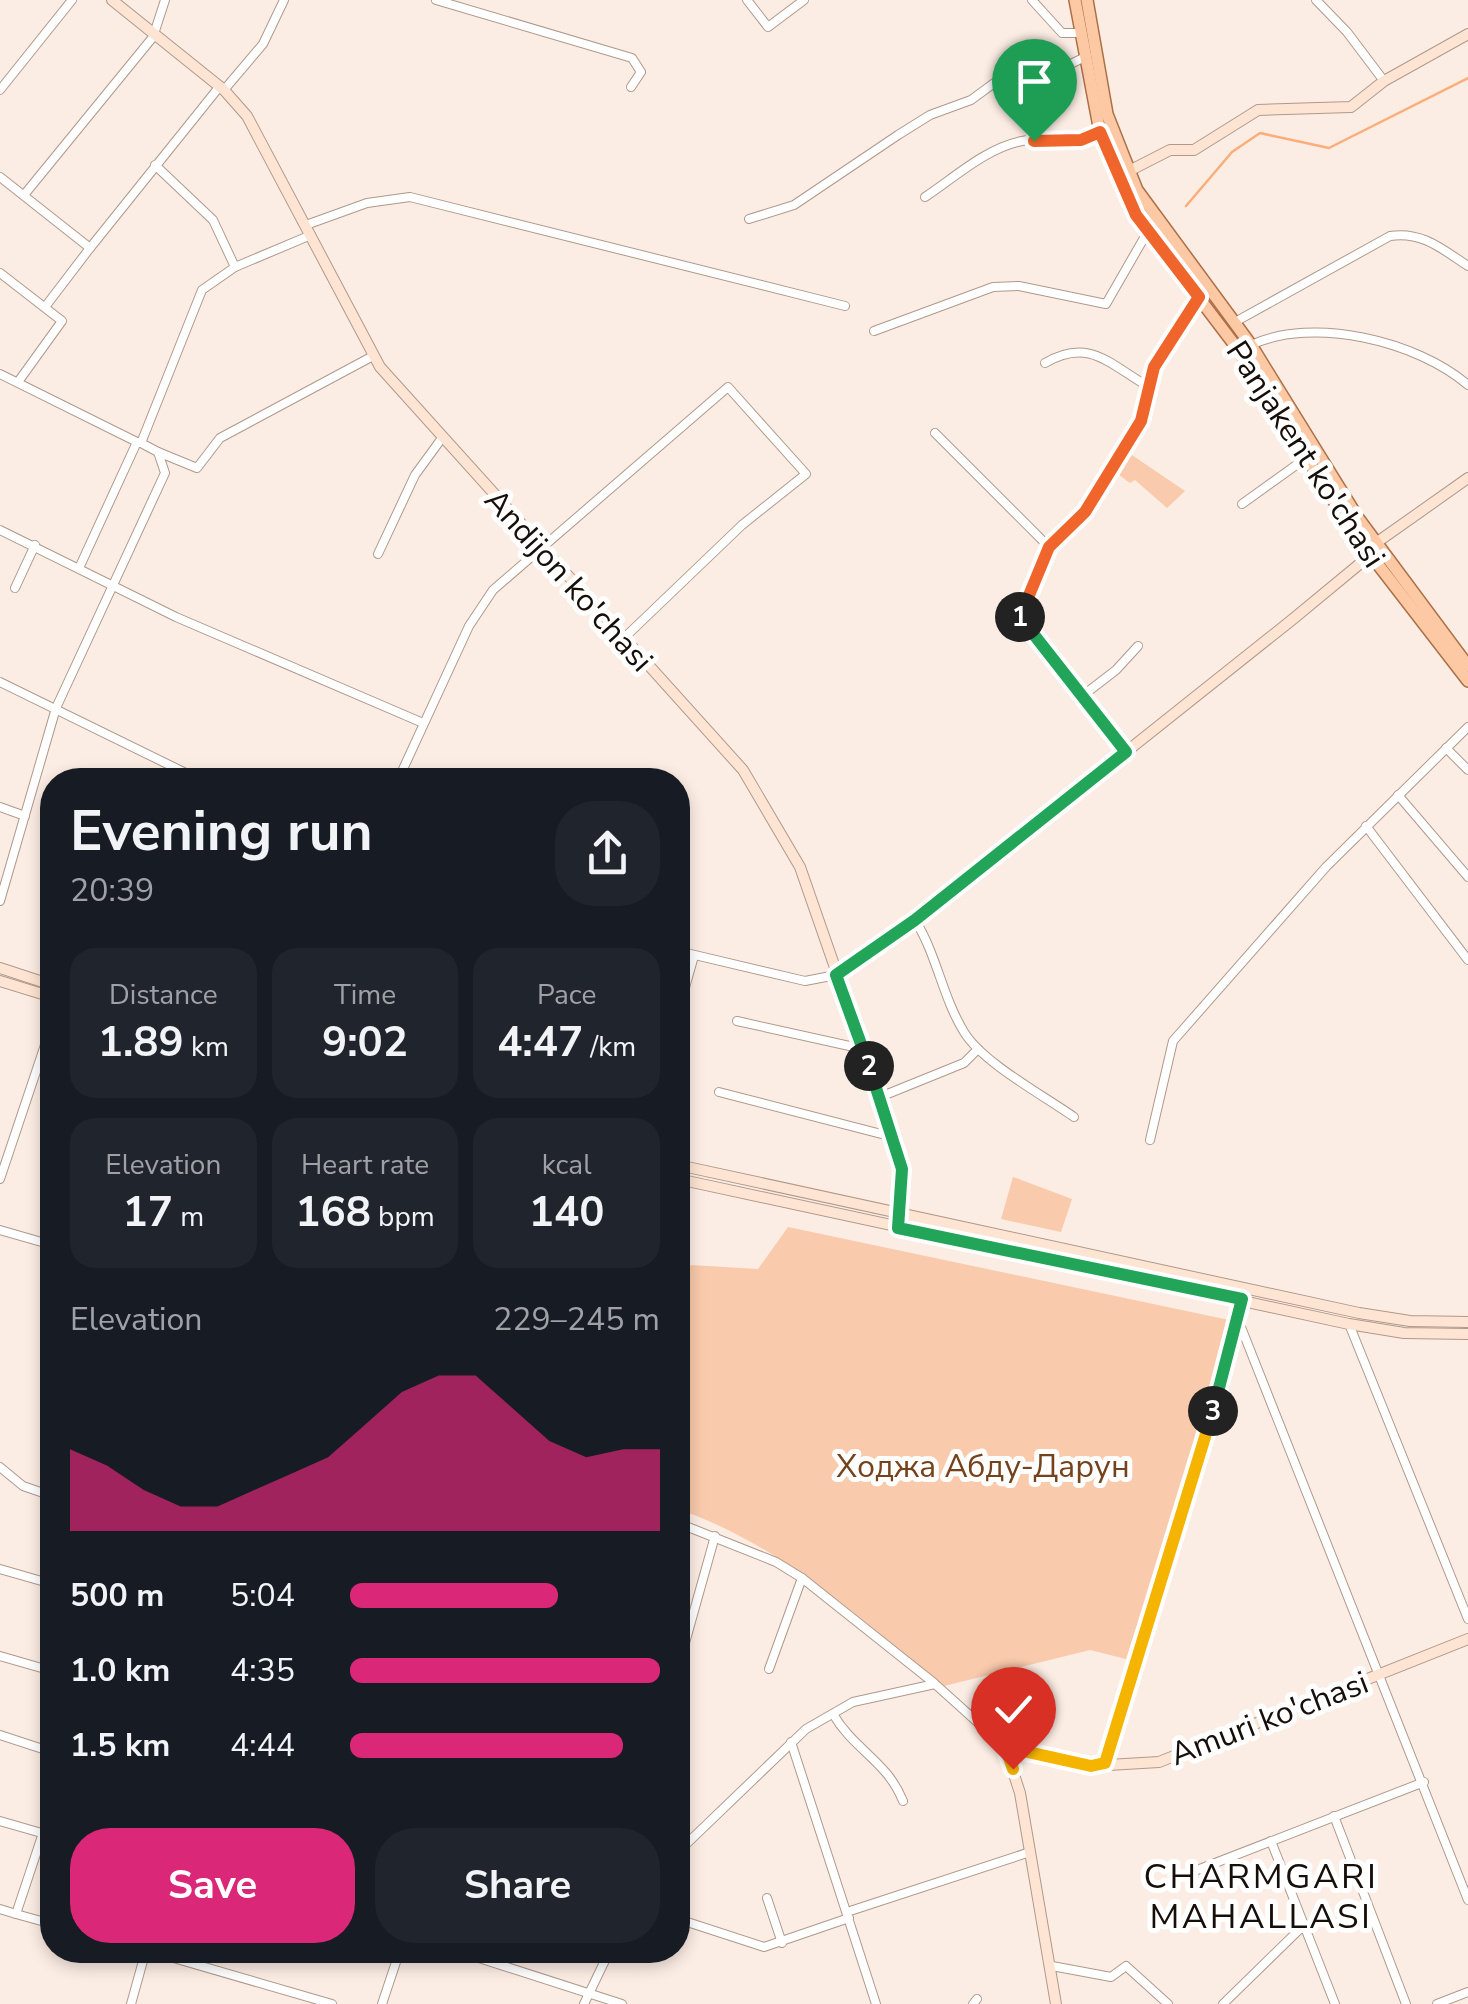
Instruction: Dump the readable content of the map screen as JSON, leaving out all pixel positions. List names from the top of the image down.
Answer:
{
  "streets": {
    "main road": ["Panjakent ko'chasi"],
    "street": ["Andijon ko'chasi", "Amuri ko'chasi"]
  },
  "districts": ["CHARMGARI MAHALLASI"],
  "parks": ["Ходжа Абду-Дарун"],
  "page": {
    "pins": ["1", "2", "3"],
    "heading": ["Evening run", "20:39"],
    "stats": [
      ["Distance", "1.89 km"],
      ["Time", "9:02"],
      ["Pace", "4:47 /km"],
      ["Elevation", "17 m"],
      ["Heart rate", "168 bpm"],
      ["kcal", "140"]
    ],
    "chart": ["Elevation", "229–245 m"],
    "list": [
      {
        "name": "500 m",
        "note": "5:04"
      },
      {
        "name": "1.0 km",
        "note": "4:35"
      },
      {
        "name": "1.5 km",
        "note": "4:44"
      }
    ],
    "buttons": ["Save", "Share"]
  }
}
